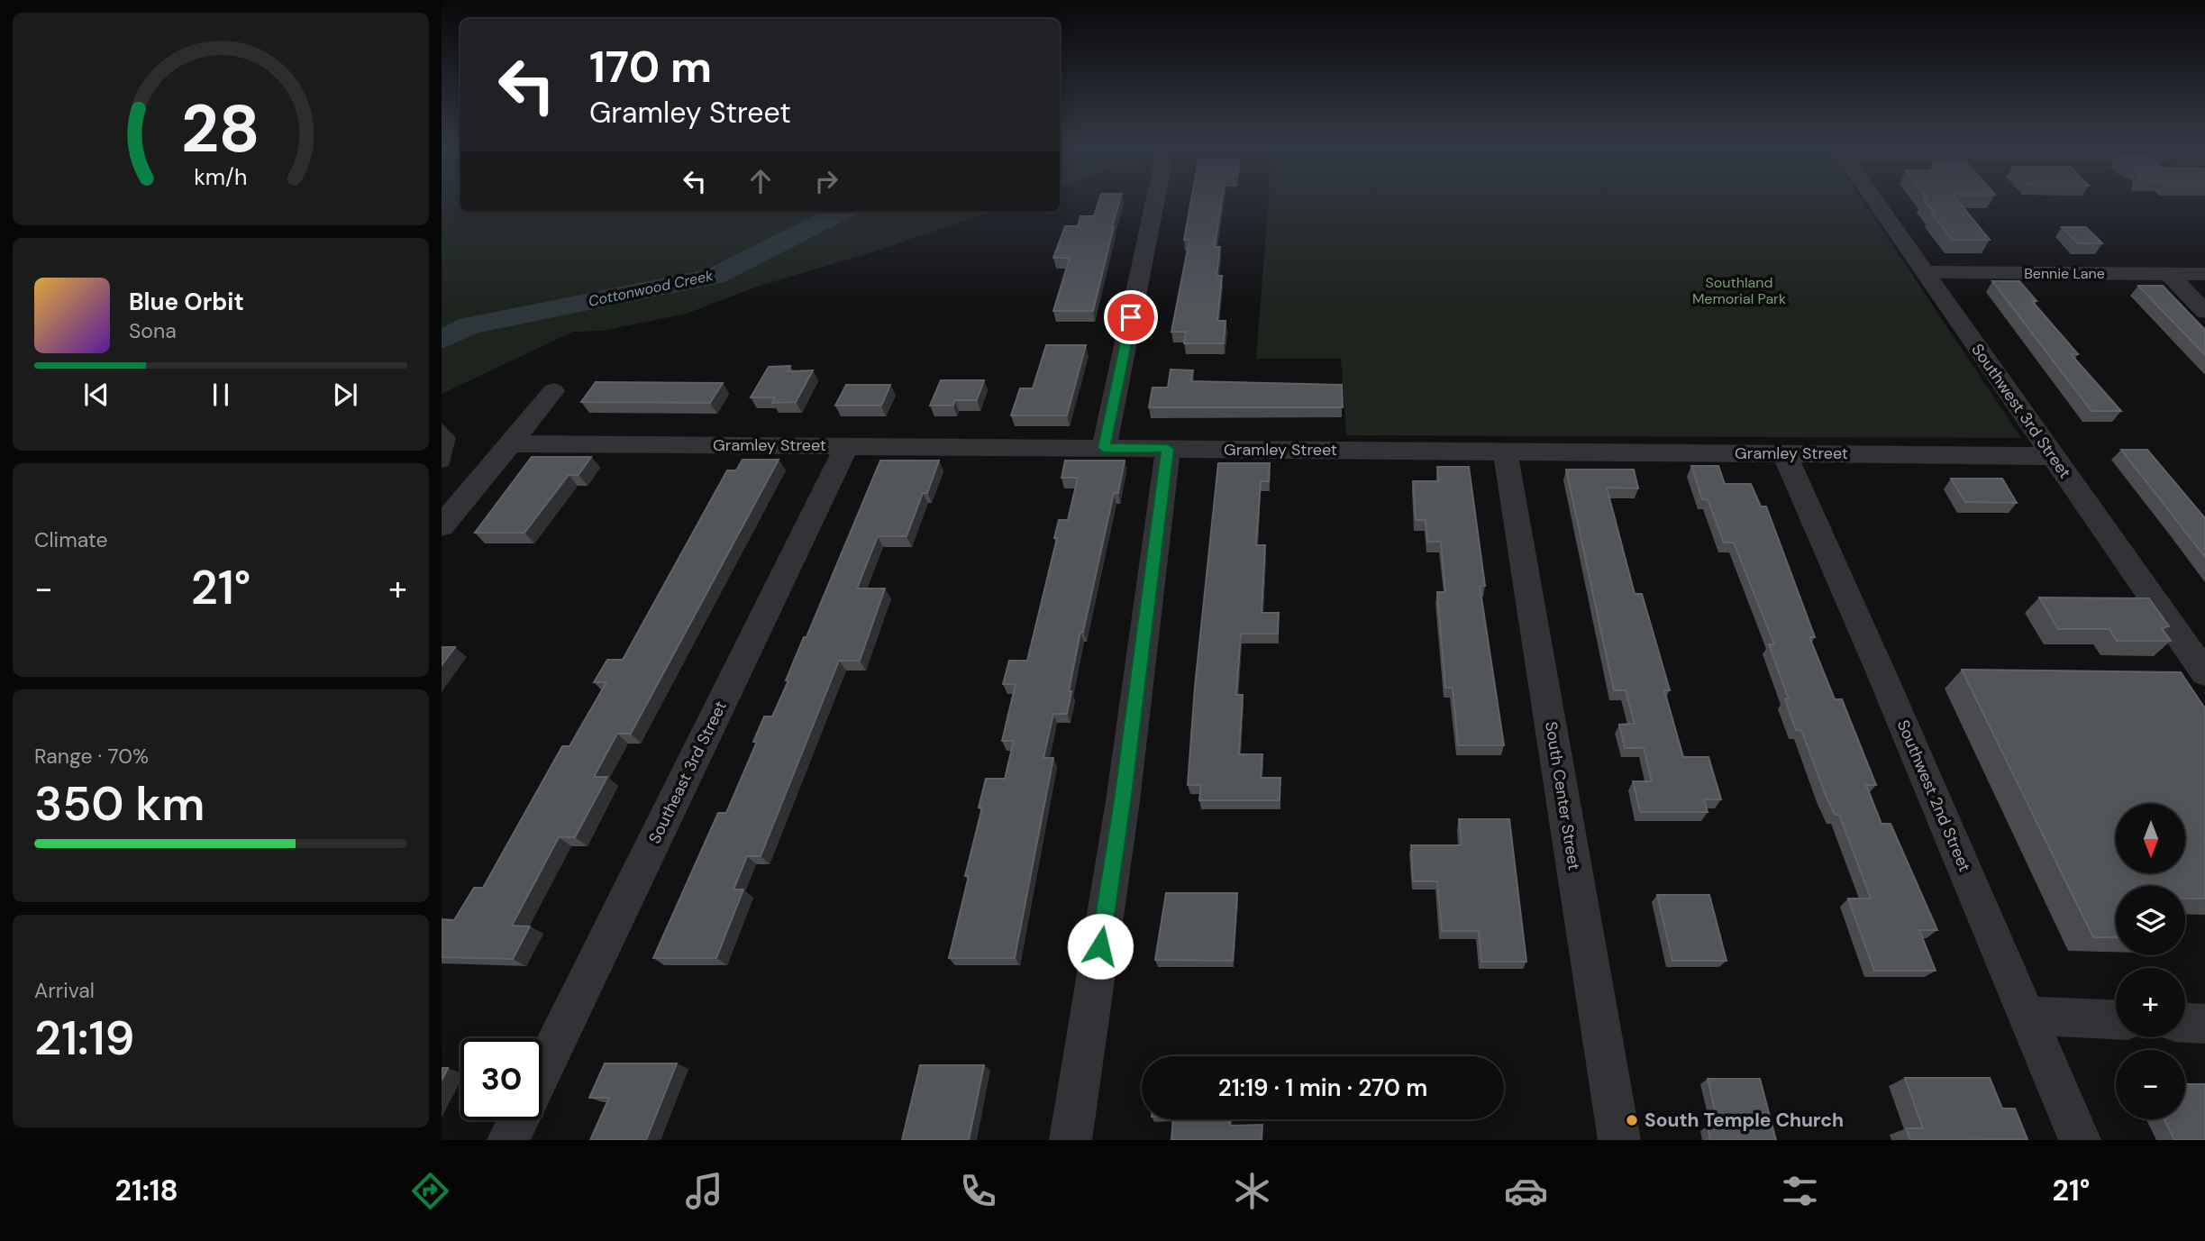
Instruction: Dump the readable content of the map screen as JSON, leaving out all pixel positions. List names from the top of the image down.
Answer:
{
  "streets": {
    "street": [
      "Bennie Lane",
      "Southwest 3rd Street",
      "Gramley Street",
      "Southeast 3rd Street",
      "South Center Street",
      "Southwest 2nd Street"
    ]
  },
  "crossings": [
    ["Bennie Lane", "Southwest 3rd Street"],
    ["Southwest 3rd Street", "Gramley Street"],
    ["Gramley Street", "Southeast 3rd Street"],
    ["Gramley Street", "South Center Street"],
    ["Gramley Street", "Southwest 2nd Street"]
  ],
  "water": ["Cottonwood Creek"],
  "parks": ["Southland Memorial Park"],
  "places": ["South Temple Church"],
  "north": "bottom",
  "page": {
    "turn": ["170 m", "Gramley Street"],
    "song": ["Blue Orbit", "Sona"],
    "tile": [
      "Climate",
      ["Range · 70%", "350 km"],
      ["Arrival", "21:19"]
    ],
    "heat": ["−", "21°", "+"],
    "map_buttons": ["+", "−"],
    "limit": "30",
    "trip": "21:19 · 1 min · 270 m",
    "tabs": ["21:18", "21°"],
    "gauge": ["28", "km/h"]
  }
}
